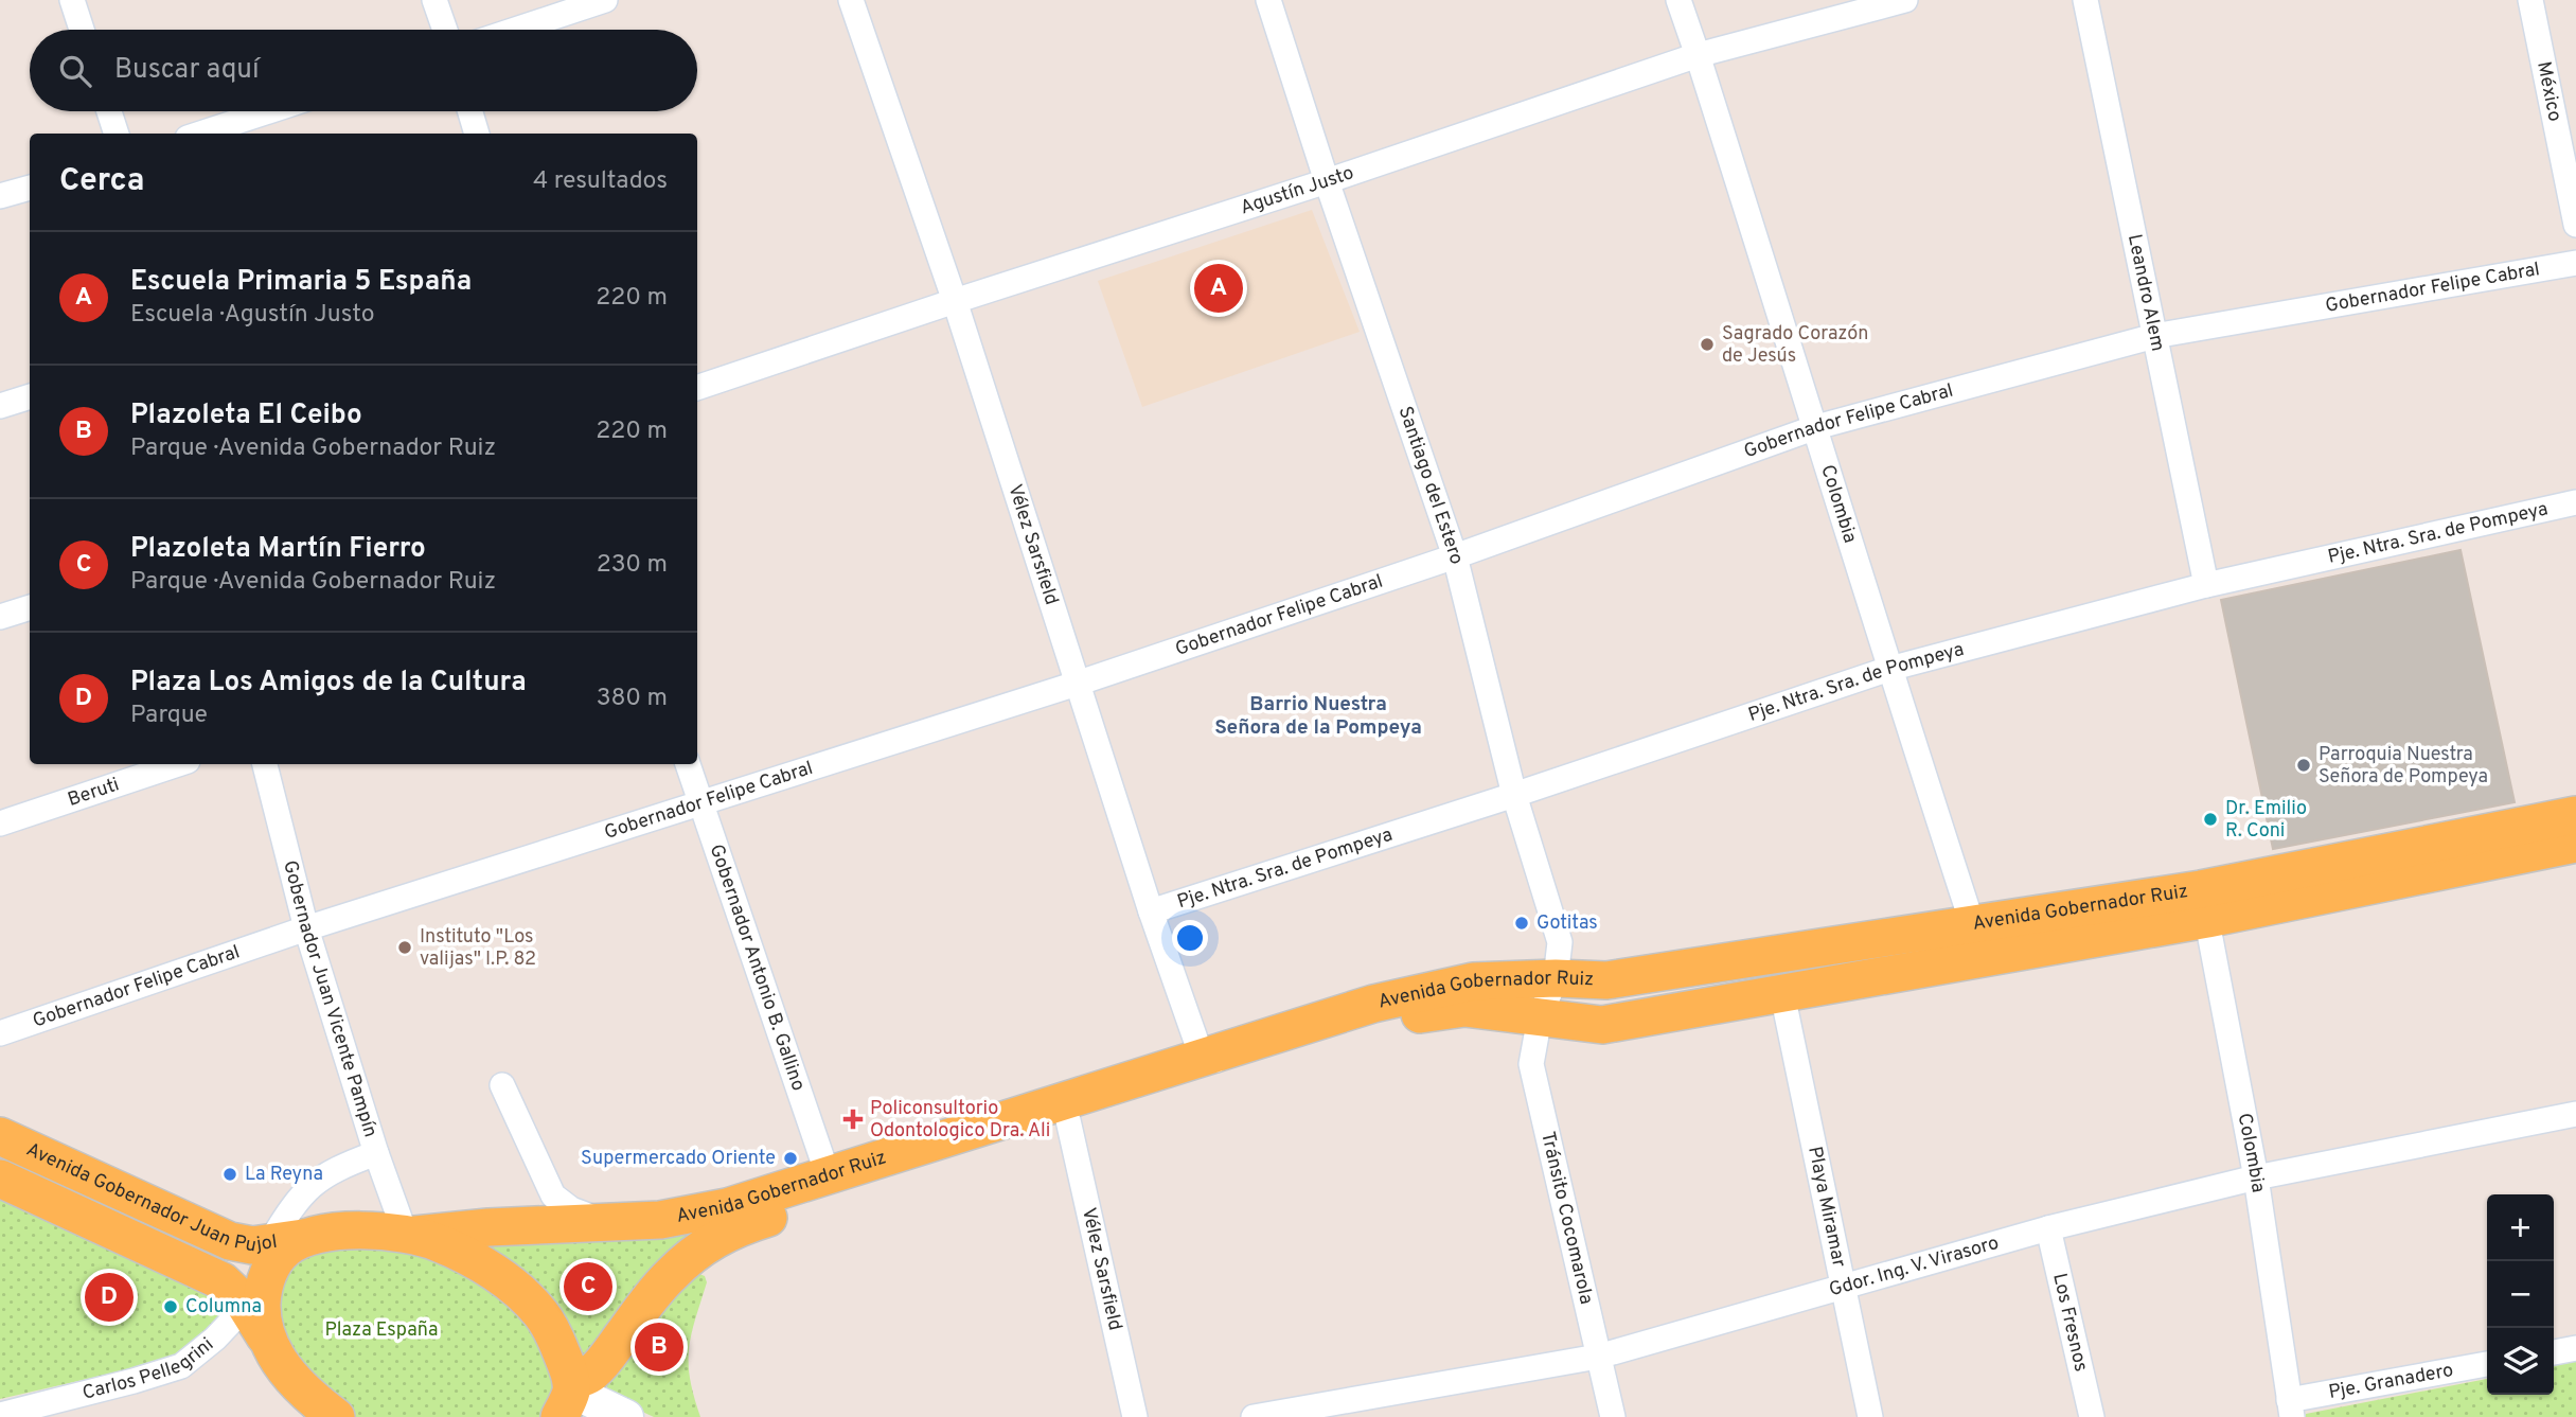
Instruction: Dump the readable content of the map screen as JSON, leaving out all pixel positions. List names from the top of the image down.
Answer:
{
  "streets": {
    "main road": ["Avenida Gobernador Ruiz", "Avenida Gobernador Juan Pujol"],
    "street": [
      "México",
      "Agustín Justo",
      "Gobernador Felipe Cabral",
      "Leandro Alem",
      "Santiago del Estero",
      "Colombia",
      "Pje. Ntra. Sra. de Pompeya",
      "Vélez Sarsfield",
      "Beruti",
      "Gobernador Antonio B. Gallino",
      "Gobernador Juan Vicente Pampín",
      "Playa Miramar",
      "Tránsito Cocomarola",
      "Gdor. Ing. V. Virasoro",
      "Los Fresnos",
      "Carlos Pellegrini",
      "Pje. Granadero"
    ]
  },
  "crossings": [
    ["Agustín Justo", "Santiago del Estero"],
    ["Agustín Justo", "Colombia"],
    ["Agustín Justo", "Vélez Sarsfield"],
    ["Gobernador Felipe Cabral", "Leandro Alem"],
    ["Gobernador Felipe Cabral", "Santiago del Estero"],
    ["Gobernador Felipe Cabral", "Colombia"],
    ["Gobernador Felipe Cabral", "Vélez Sarsfield"],
    ["Gobernador Felipe Cabral", "Gobernador Antonio B. Gallino"],
    ["Gobernador Felipe Cabral", "Gobernador Juan Vicente Pampín"],
    ["Leandro Alem", "Pje. Ntra. Sra. de Pompeya"],
    ["Santiago del Estero", "Pje. Ntra. Sra. de Pompeya"],
    ["Santiago del Estero", "Avenida Gobernador Ruiz"],
    ["Santiago del Estero", "Tránsito Cocomarola"],
    ["Colombia", "Pje. Ntra. Sra. de Pompeya"],
    ["Colombia", "Avenida Gobernador Ruiz"],
    ["Colombia", "Gdor. Ing. V. Virasoro"],
    ["Colombia", "Pje. Granadero"],
    ["Pje. Ntra. Sra. de Pompeya", "Vélez Sarsfield"],
    ["Vélez Sarsfield", "Avenida Gobernador Ruiz"],
    ["Avenida Gobernador Ruiz", "Gobernador Antonio B. Gallino"],
    ["Avenida Gobernador Ruiz", "Gobernador Juan Vicente Pampín"],
    ["Avenida Gobernador Ruiz", "Playa Miramar"],
    ["Avenida Gobernador Ruiz", "Tránsito Cocomarola"],
    ["Gobernador Juan Vicente Pampín", "Carlos Pellegrini"],
    ["Avenida Gobernador Juan Pujol", "Carlos Pellegrini"],
    ["Playa Miramar", "Gdor. Ing. V. Virasoro"],
    ["Tránsito Cocomarola", "Gdor. Ing. V. Virasoro"],
    ["Gdor. Ing. V. Virasoro", "Los Fresnos"]
  ],
  "districts": ["Barrio Nuestra Señora de la Pompeya"],
  "parks": ["Plaza España"],
  "places": {
    "other": [
      "Sagrado Corazón de Jesús",
      "Parroquia Nuestra Señora de Pompeya",
      "Dr. Emilio R. Coni",
      "Gotitas",
      "Instituto \"Los valijas\" I.P. 82",
      "Supermercado Oriente",
      "La Reyna",
      "Columna"
    ],
    "health": ["Policonsultorio Odontologico Dra. Ali"]
  },
  "page": {
    "search": "Buscar aquí",
    "heading": ["Cerca", "4 resultados"],
    "list": [
      {
        "mark": "A",
        "name": "Escuela Primaria 5 España",
        "note": "Escuela · Agustín Justo",
        "value": "220 m"
      },
      {
        "mark": "B",
        "name": "Plazoleta El Ceibo",
        "note": "Parque · Avenida Gobernador Ruiz",
        "value": "220 m"
      },
      {
        "mark": "C",
        "name": "Plazoleta Martín Fierro",
        "note": "Parque · Avenida Gobernador Ruiz",
        "value": "230 m"
      },
      {
        "mark": "D",
        "name": "Plaza Los Amigos de la Cultura",
        "note": "Parque",
        "value": "380 m"
      }
    ],
    "pins": [
      "A",
      "C",
      "D",
      "B"
    ],
    "map_buttons": ["+", "−"]
  }
}
